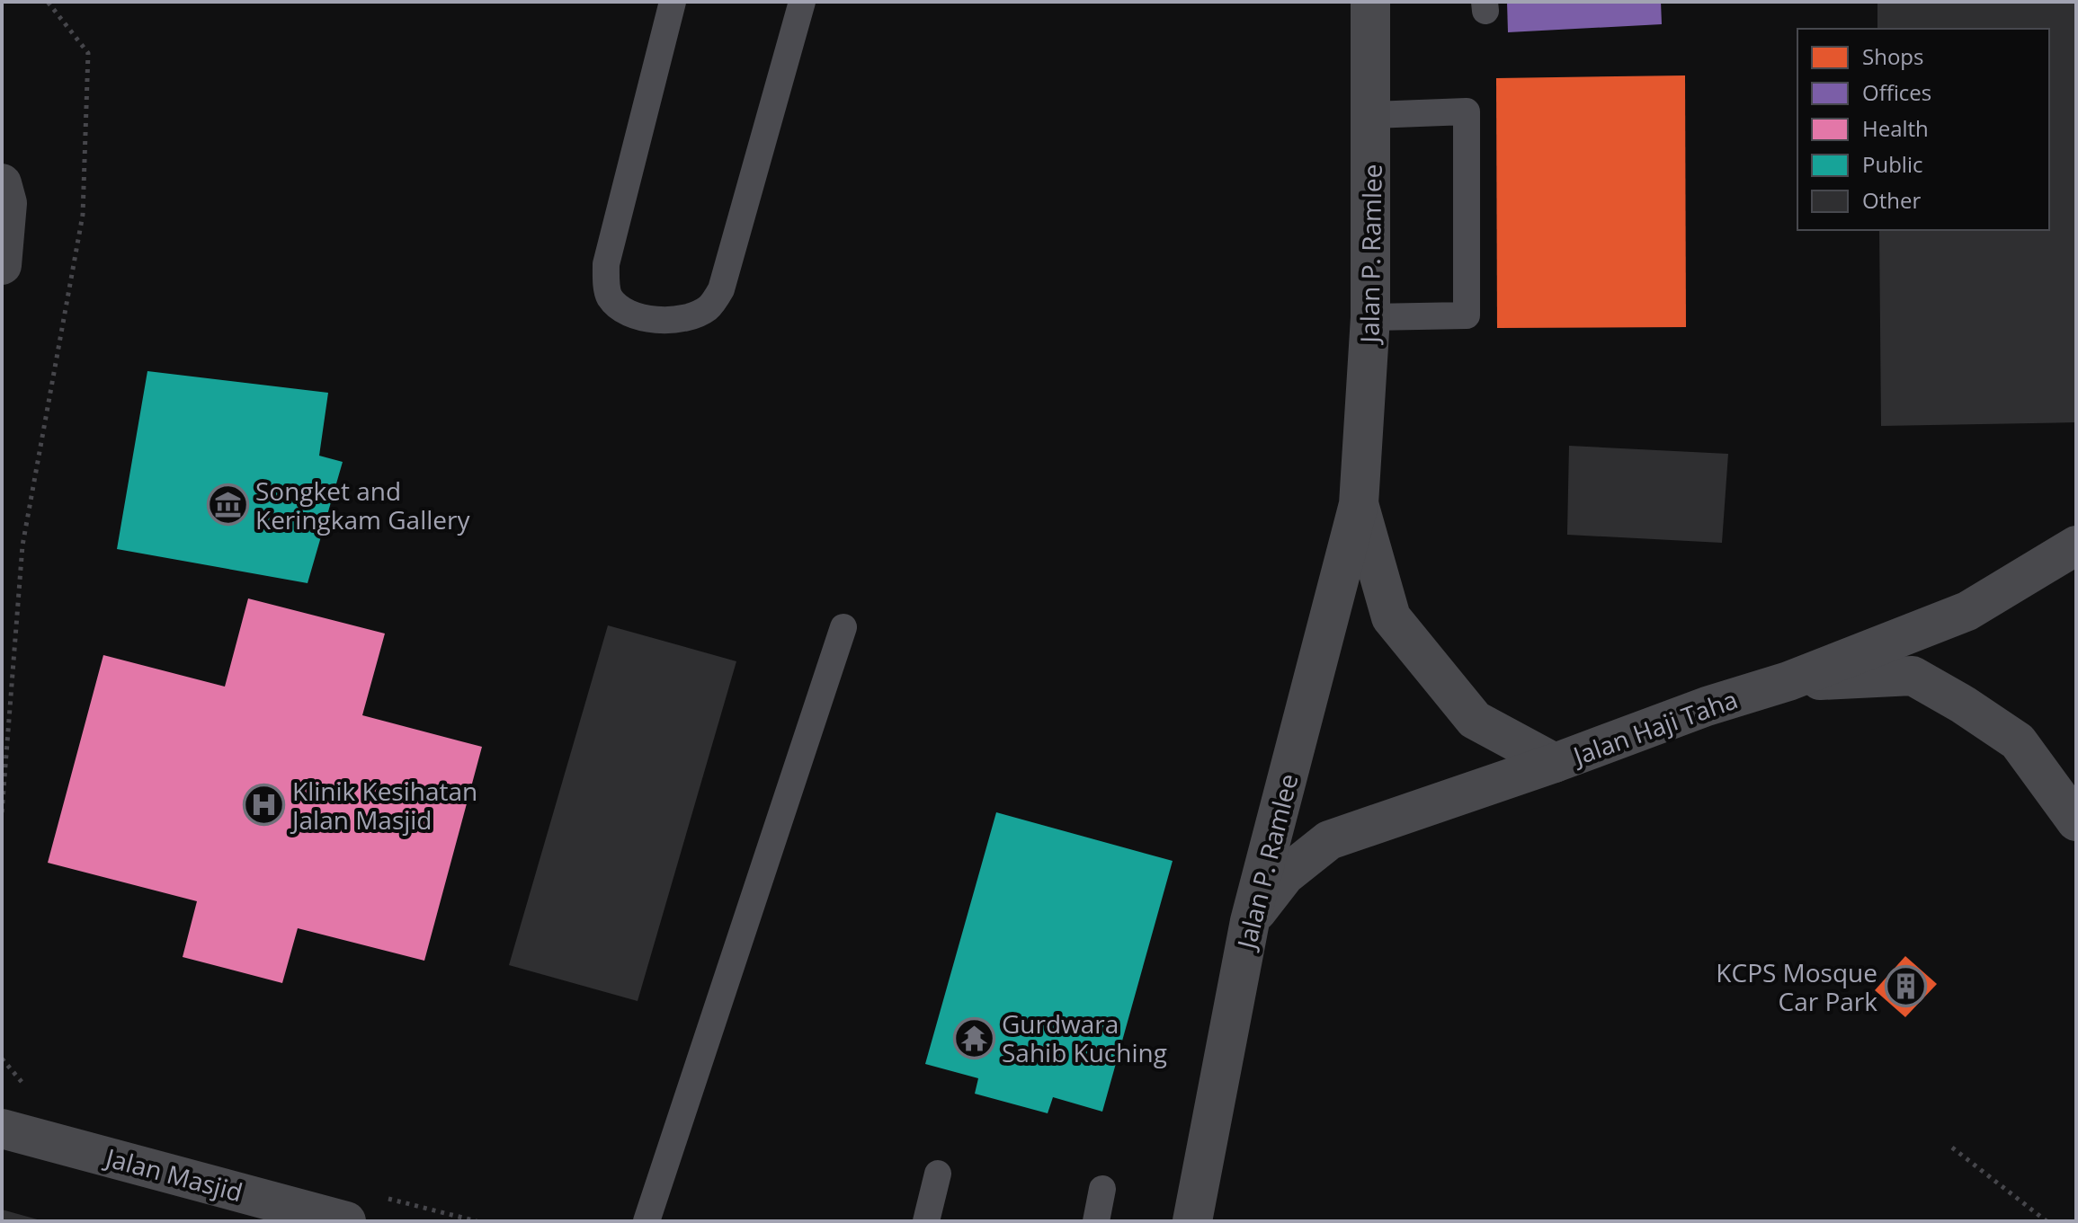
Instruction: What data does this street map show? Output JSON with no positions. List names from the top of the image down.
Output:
{
  "streets": {
    "main road": ["Jalan P. Ramlee", "Jalan Haji Taha", "Jalan Masjid"]
  },
  "crossings": [
    ["Jalan P. Ramlee", "Jalan Haji Taha"]
  ],
  "places": {
    "museum": ["Songket and Keringkam Gallery"],
    "hospital": ["Klinik Kesihatan Jalan Masjid"],
    "building": ["KCPS Mosque Car Park"],
    "temple": ["Gurdwara Sahib Kuching"]
  },
  "legend": [
    "Shops",
    "Offices",
    "Health",
    "Public",
    "Other"
  ]
}
